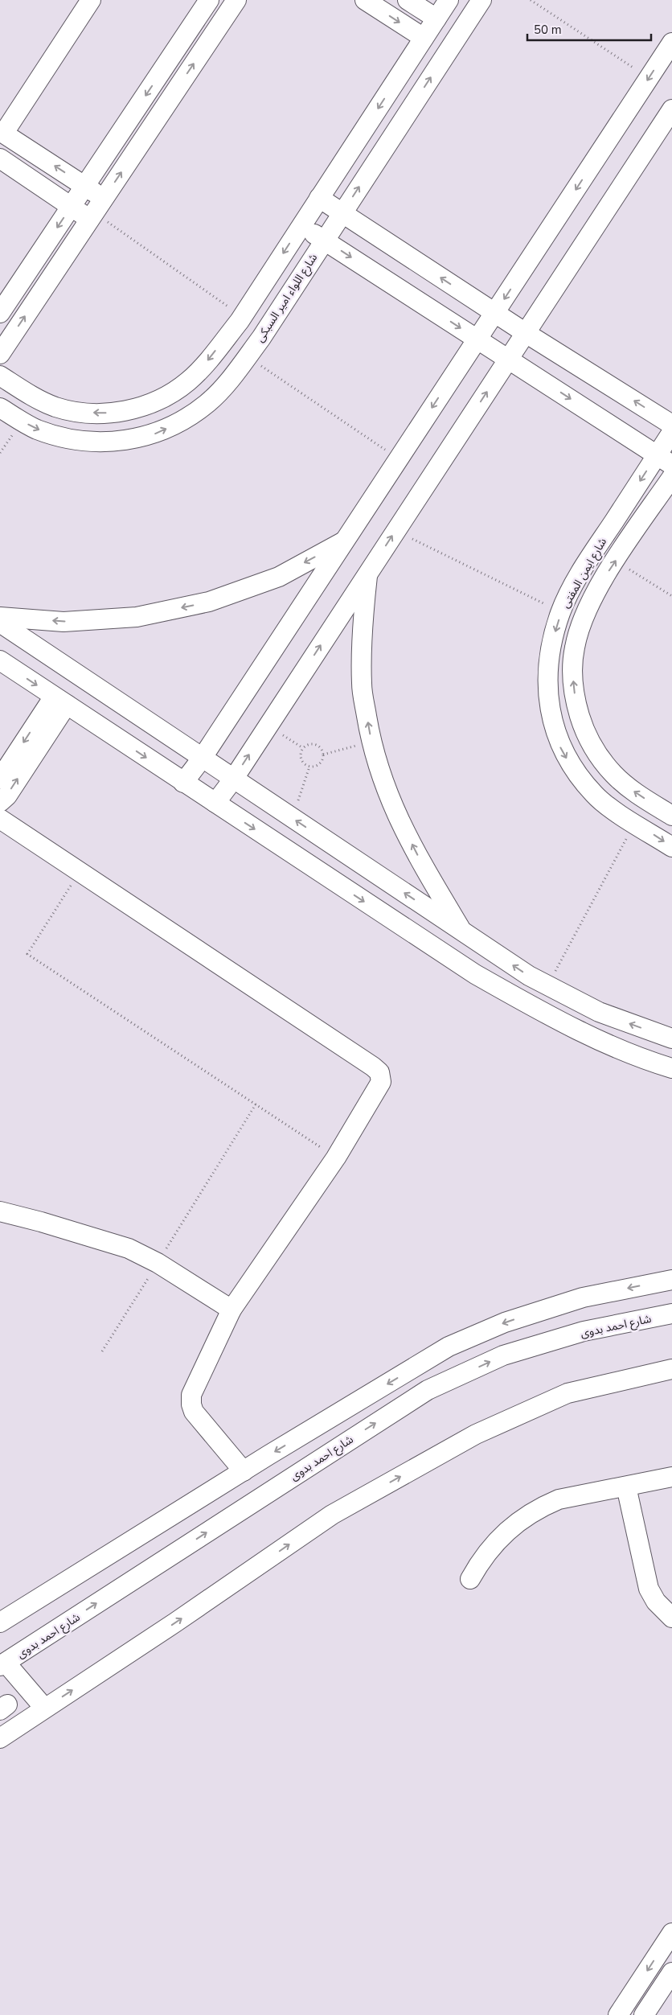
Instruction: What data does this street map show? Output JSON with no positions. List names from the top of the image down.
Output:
{
  "streets": {
    "street": ["شارع اللواء امير السبكى", "شارع ايمن المفتى", "شارع احمد بدوى"]
  },
  "scale_bar": "50 m"
}
